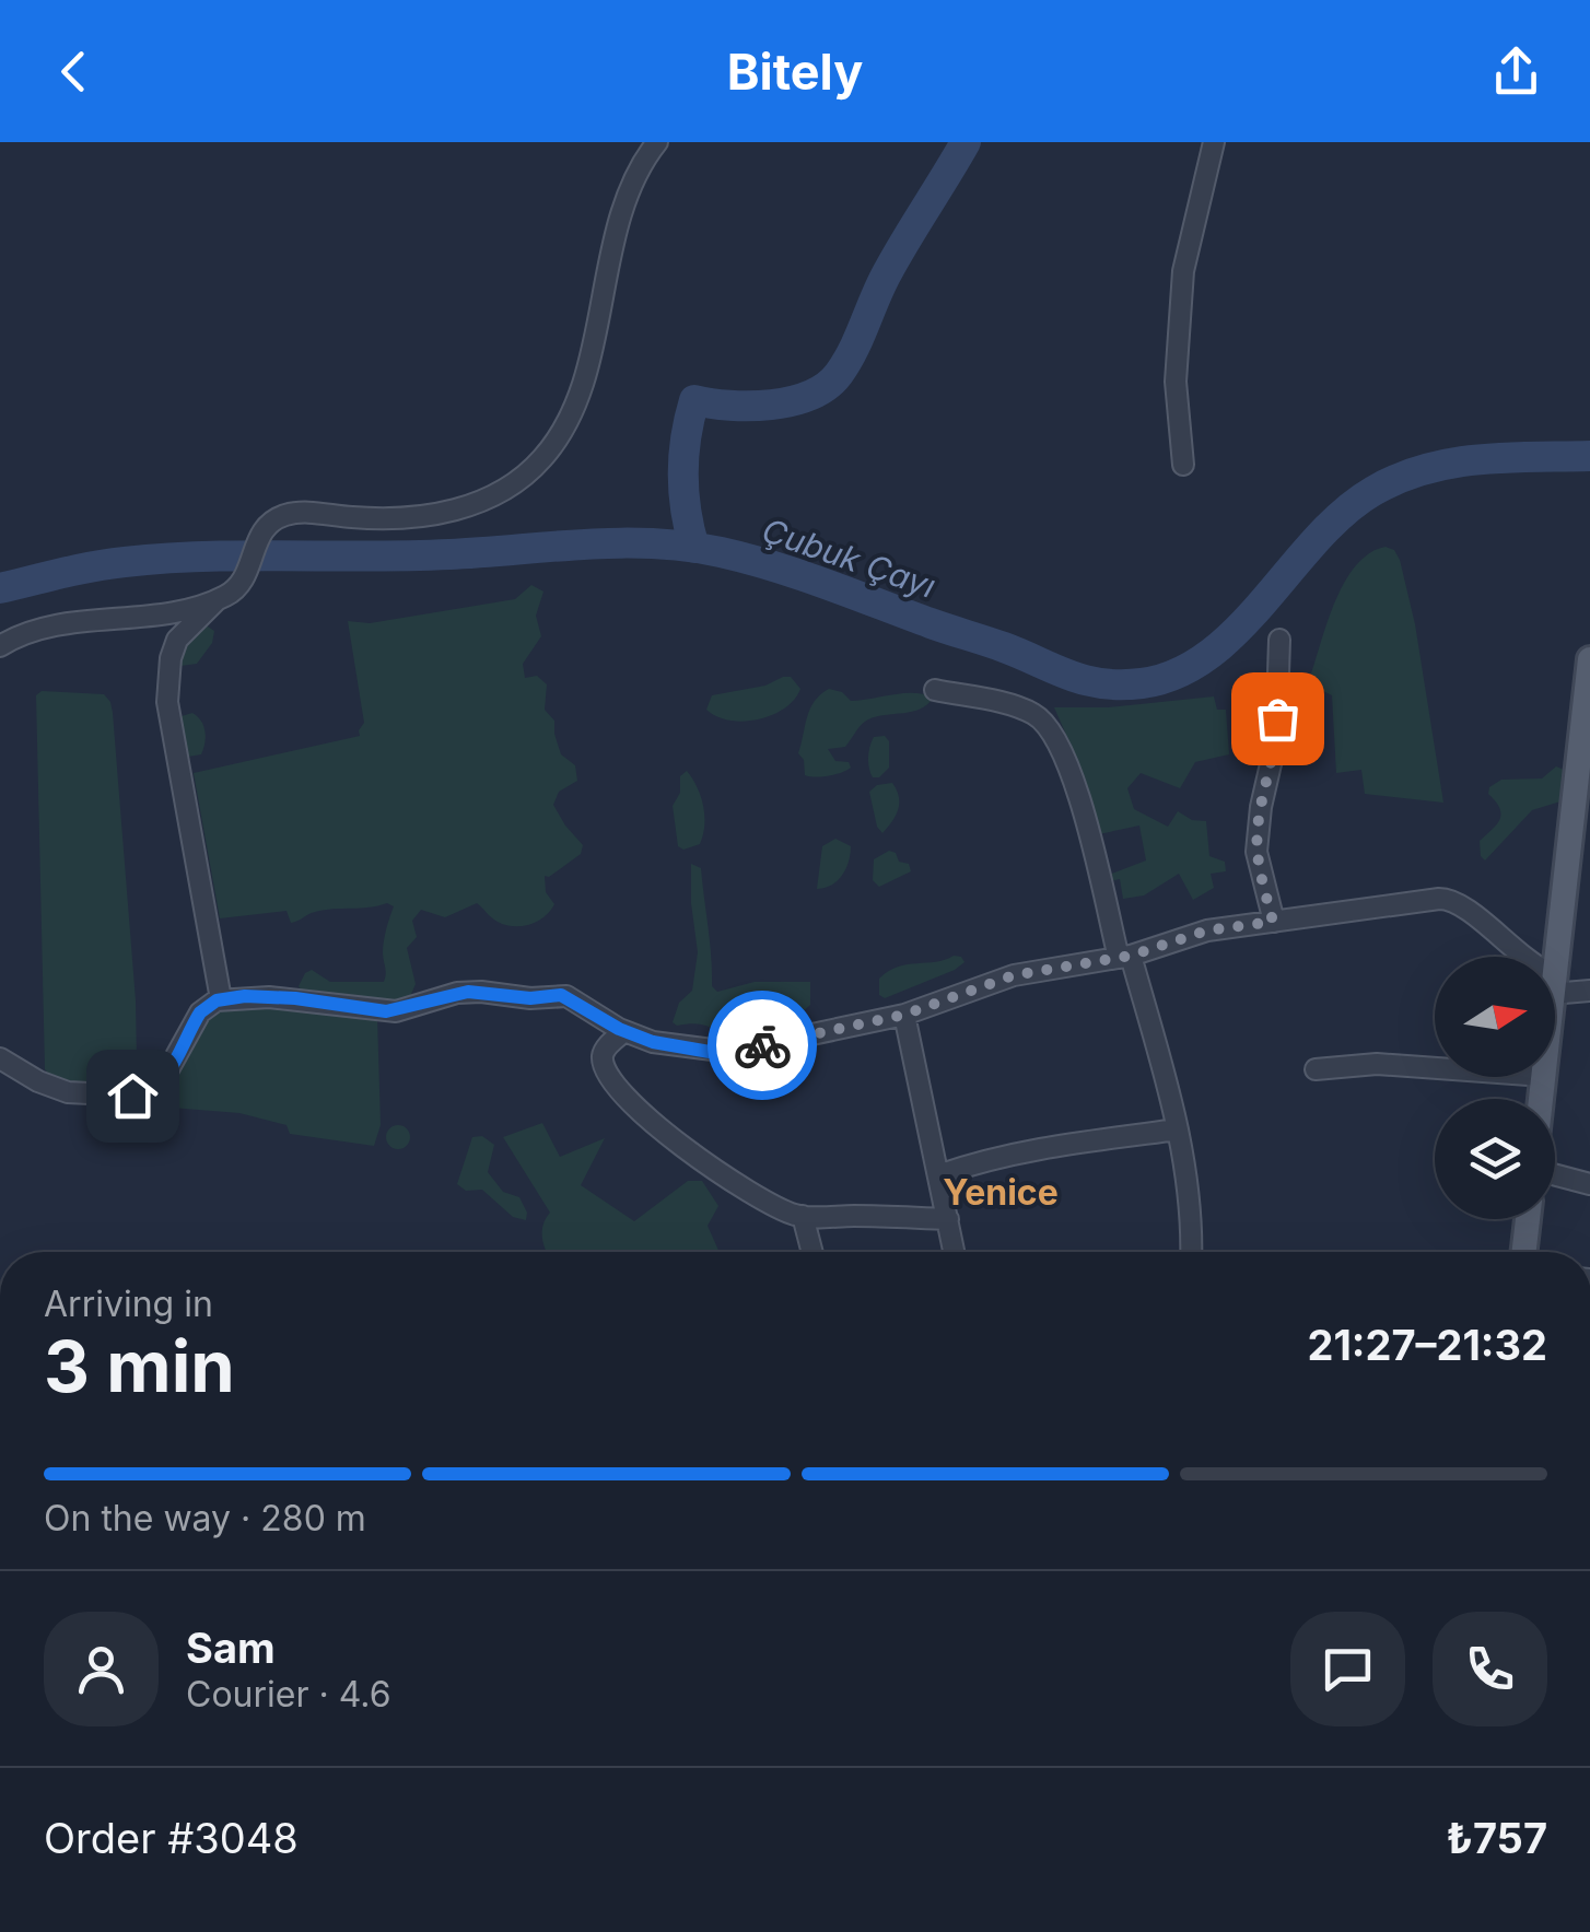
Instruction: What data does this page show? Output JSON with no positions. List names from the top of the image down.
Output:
{
  "districts": ["Yenice"],
  "water": ["Çubuk Çayı"],
  "north": "right",
  "page": {
    "header": "Bitely",
    "heading": ["3 min", "Arriving in", "21:27–21:32"],
    "panel": [
      "Sam",
      "Courier · 4.6",
      "Order #3048",
      "₺757"
    ],
    "bar": "On the way · 280 m"
  }
}
